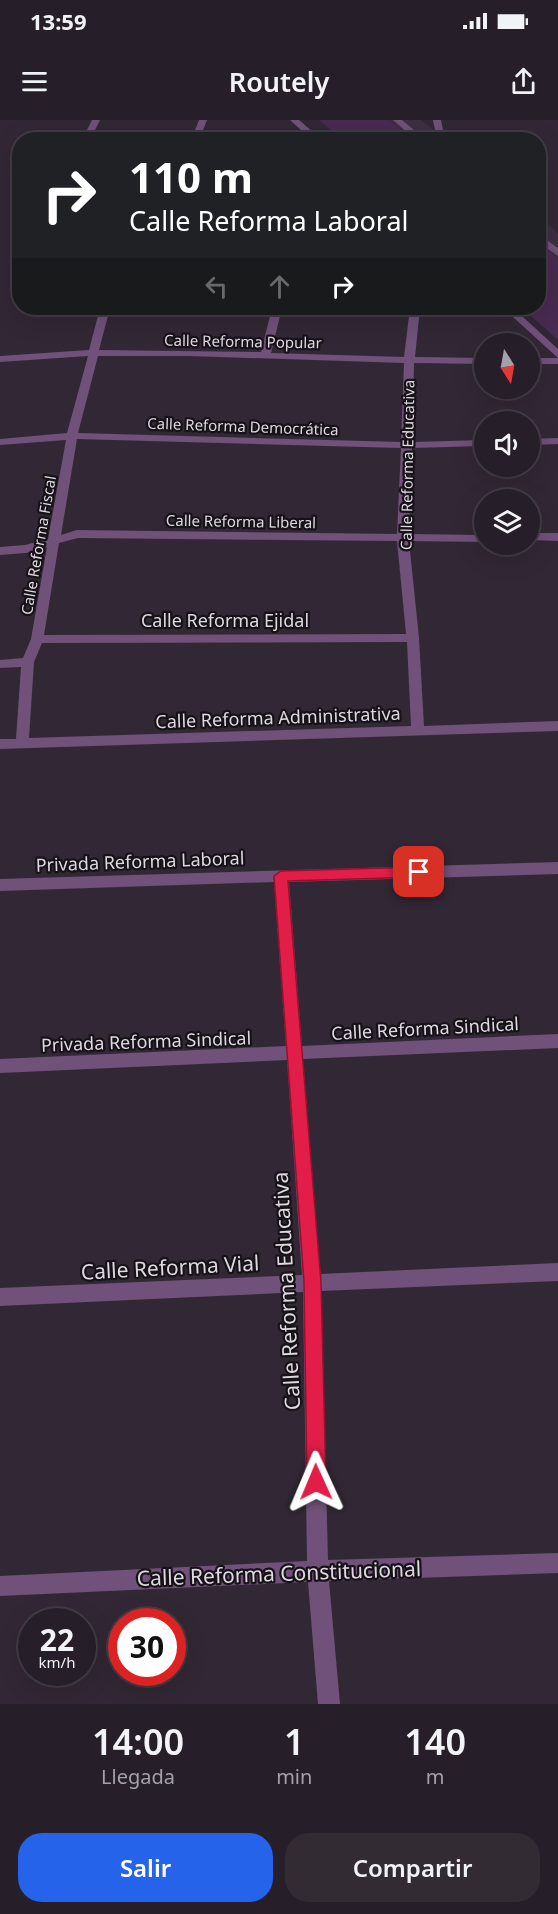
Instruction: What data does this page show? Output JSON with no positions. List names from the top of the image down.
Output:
{
  "streets": {
    "street": [
      "Calle Reforma Popular",
      "Calle Reforma Democrática",
      "Calle Reforma Educativa",
      "Calle Reforma Liberal",
      "Calle Reforma Fiscal",
      "Calle Reforma Ejidal",
      "Calle Reforma Administrativa",
      "Privada Reforma Laboral",
      "Calle Reforma Sindical",
      "Privada Reforma Sindical",
      "Calle Reforma Vial",
      "Calle Reforma Constitucional"
    ]
  },
  "crossings": [
    ["Calle Reforma Popular", "Calle Reforma Educativa"],
    ["Calle Reforma Popular", "Calle Reforma Fiscal"],
    ["Calle Reforma Democrática", "Calle Reforma Educativa"],
    ["Calle Reforma Democrática", "Calle Reforma Fiscal"],
    ["Calle Reforma Educativa", "Calle Reforma Liberal"],
    ["Calle Reforma Educativa", "Calle Reforma Ejidal"],
    ["Calle Reforma Educativa", "Calle Reforma Administrativa"],
    ["Calle Reforma Educativa", "Privada Reforma Laboral"],
    ["Calle Reforma Educativa", "Calle Reforma Sindical"],
    ["Calle Reforma Educativa", "Privada Reforma Sindical"],
    ["Calle Reforma Educativa", "Calle Reforma Vial"],
    ["Calle Reforma Educativa", "Calle Reforma Constitucional"],
    ["Calle Reforma Liberal", "Calle Reforma Fiscal"],
    ["Calle Reforma Fiscal", "Calle Reforma Ejidal"],
    ["Calle Reforma Fiscal", "Calle Reforma Administrativa"],
    ["Calle Reforma Sindical", "Privada Reforma Sindical"]
  ],
  "north": "bottom",
  "page": {
    "status": "13:59",
    "header": "Routely",
    "turn": ["110 m", "Calle Reforma Laboral"],
    "speed": "22 km/h",
    "limit": "30",
    "eta": [
      "14:00",
      "Llegada",
      "1",
      "min",
      "140",
      "m"
    ],
    "buttons": ["Salir", "Compartir"]
  }
}
